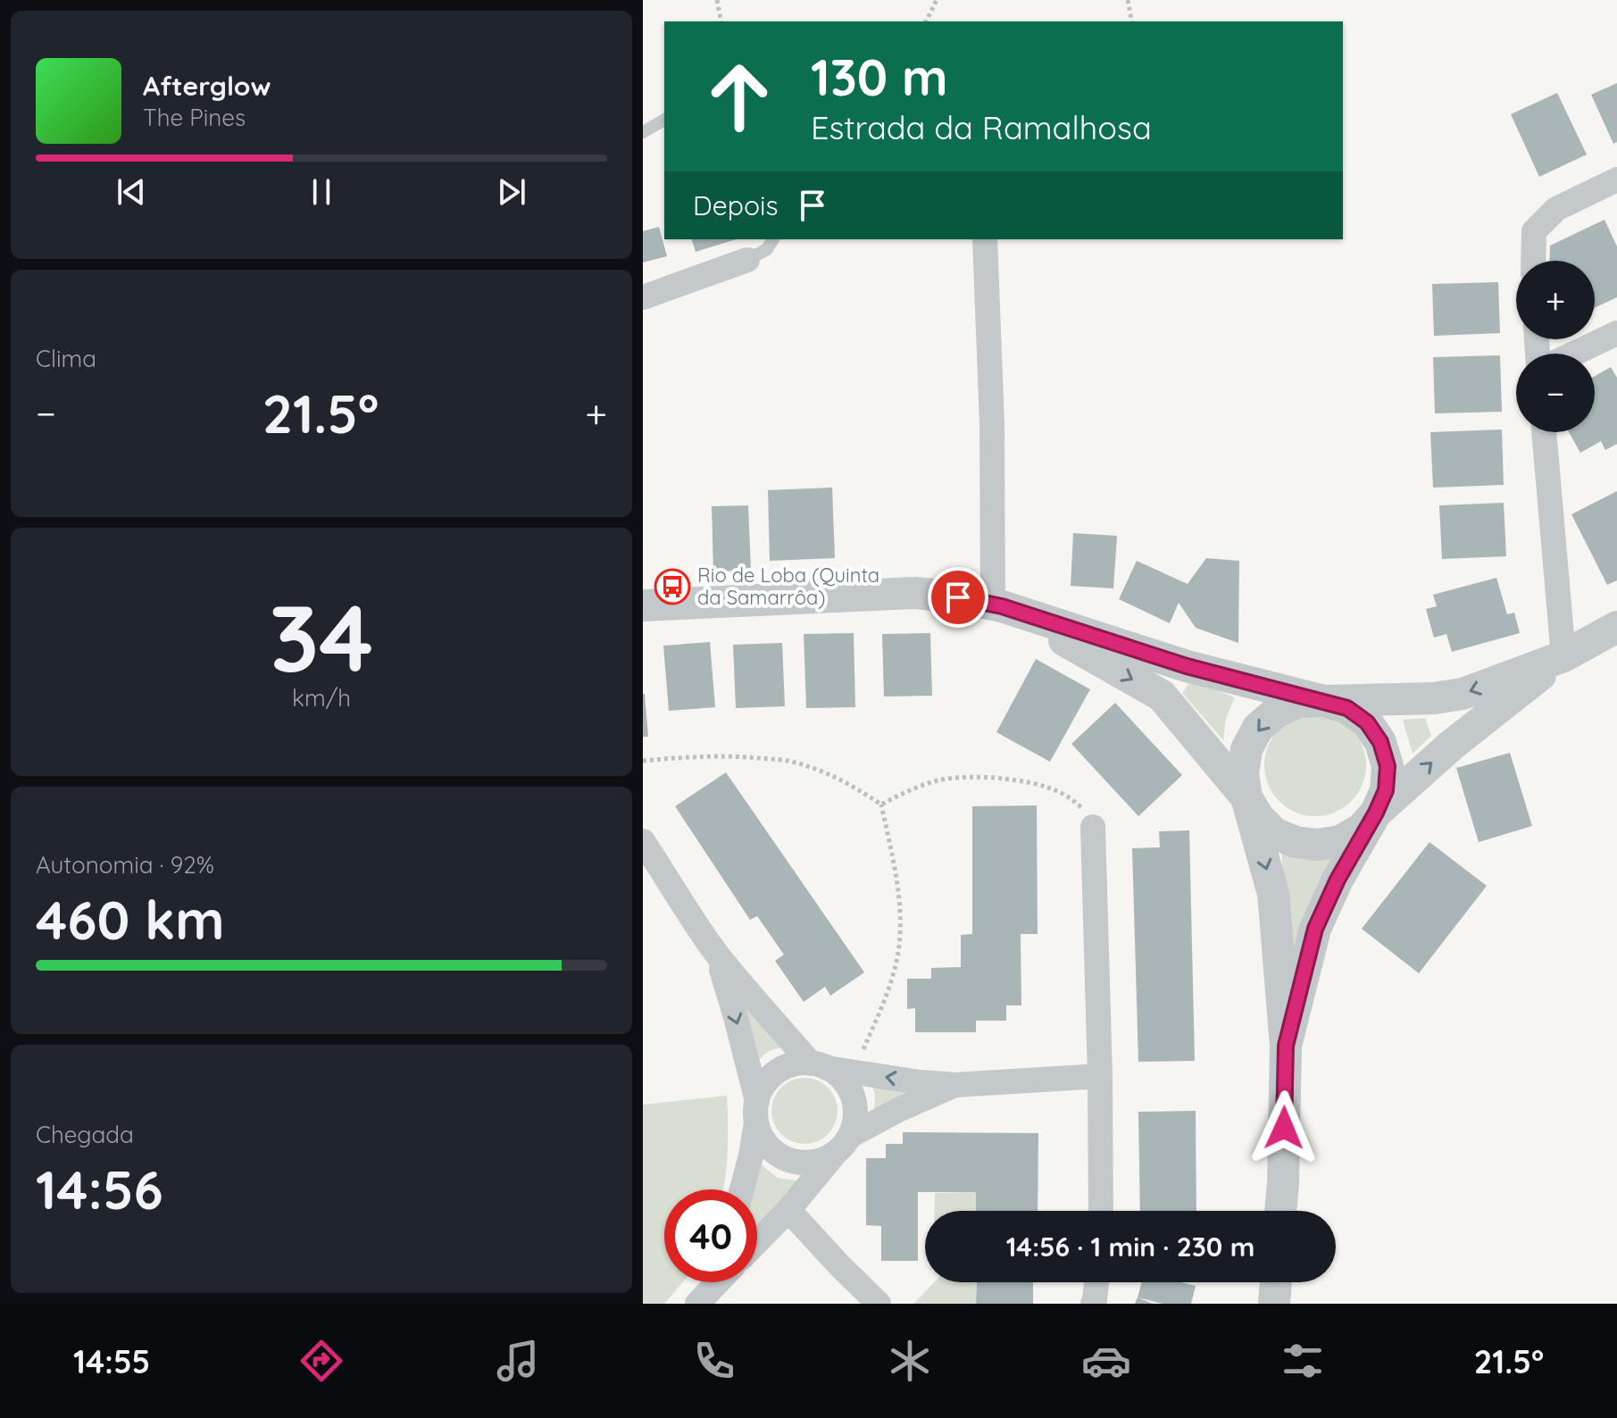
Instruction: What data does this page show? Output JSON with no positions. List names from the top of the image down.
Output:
{
  "places": {
    "bus stop": ["Rio de Loba (Quinta da Samarrôa)"]
  },
  "page": {
    "turn": ["130 m", "Estrada da Ramalhosa"],
    "song": ["Afterglow", "The Pines"],
    "then": "Depois",
    "map_buttons": ["+", "−"],
    "tile": [
      "Clima",
      ["34", "km/h"],
      ["Autonomia · 92%", "460 km"],
      ["Chegada", "14:56"]
    ],
    "heat": ["−", "21.5°", "+"],
    "limit": "40",
    "trip": "14:56 · 1 min · 230 m",
    "tabs": ["14:55", "21.5°"]
  }
}
